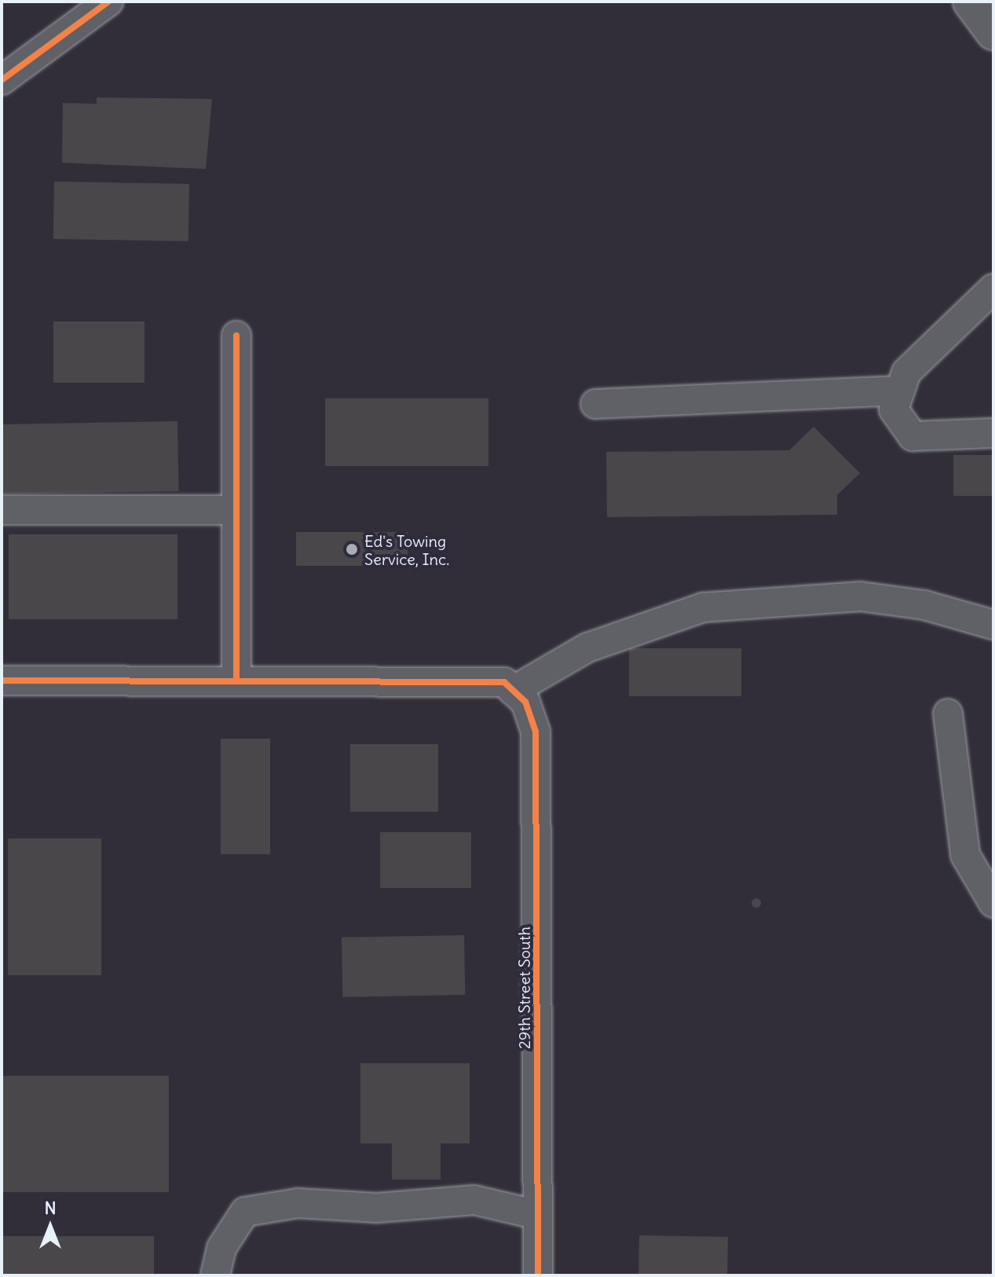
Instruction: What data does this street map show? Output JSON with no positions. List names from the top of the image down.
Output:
{
  "streets": {
    "street": ["29th Street South"]
  },
  "places": ["Ed's Towing Service, Inc."],
  "north": "top"
}
